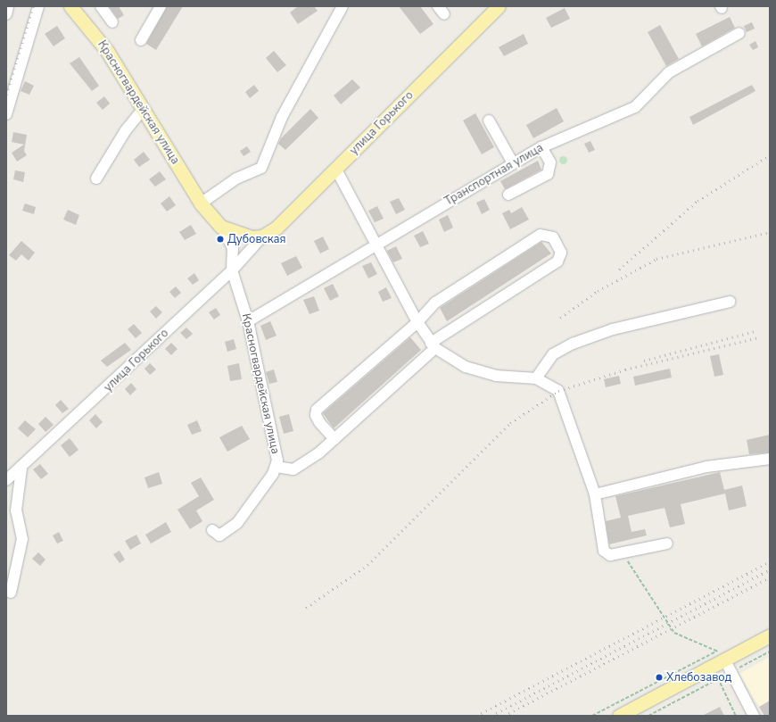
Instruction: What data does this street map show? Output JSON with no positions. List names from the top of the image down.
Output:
{
  "streets": {
    "main road": ["Красногвардейская улица", "улица Горького"],
    "street": ["Транспортная улица"]
  },
  "crossings": [
    ["Красногвардейская улица", "улица Горького"],
    ["Красногвардейская улица", "Транспортная улица"]
  ],
  "places": ["Дубовская", "Хлебозавод"]
}
